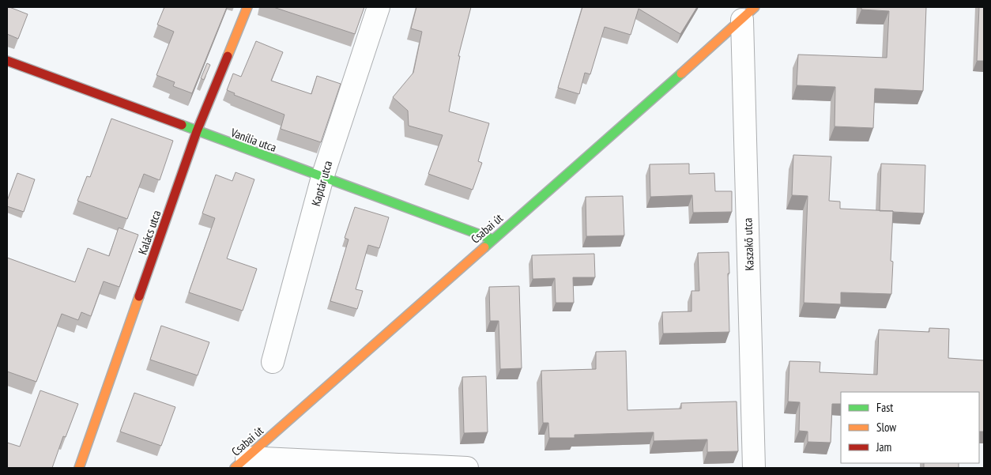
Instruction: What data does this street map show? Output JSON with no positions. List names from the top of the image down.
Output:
{
  "streets": {
    "street": [
      "Vanília utca",
      "Kaptár utca",
      "Csabai út",
      "Kalács utca",
      "Kaszakő utca"
    ]
  },
  "crossings": [
    ["Vanília utca", "Kaptár utca"],
    ["Vanília utca", "Csabai út"],
    ["Vanília utca", "Kalács utca"],
    ["Csabai út", "Kaszakő utca"]
  ],
  "legend": ["Fast", "Slow", "Jam"]
}
